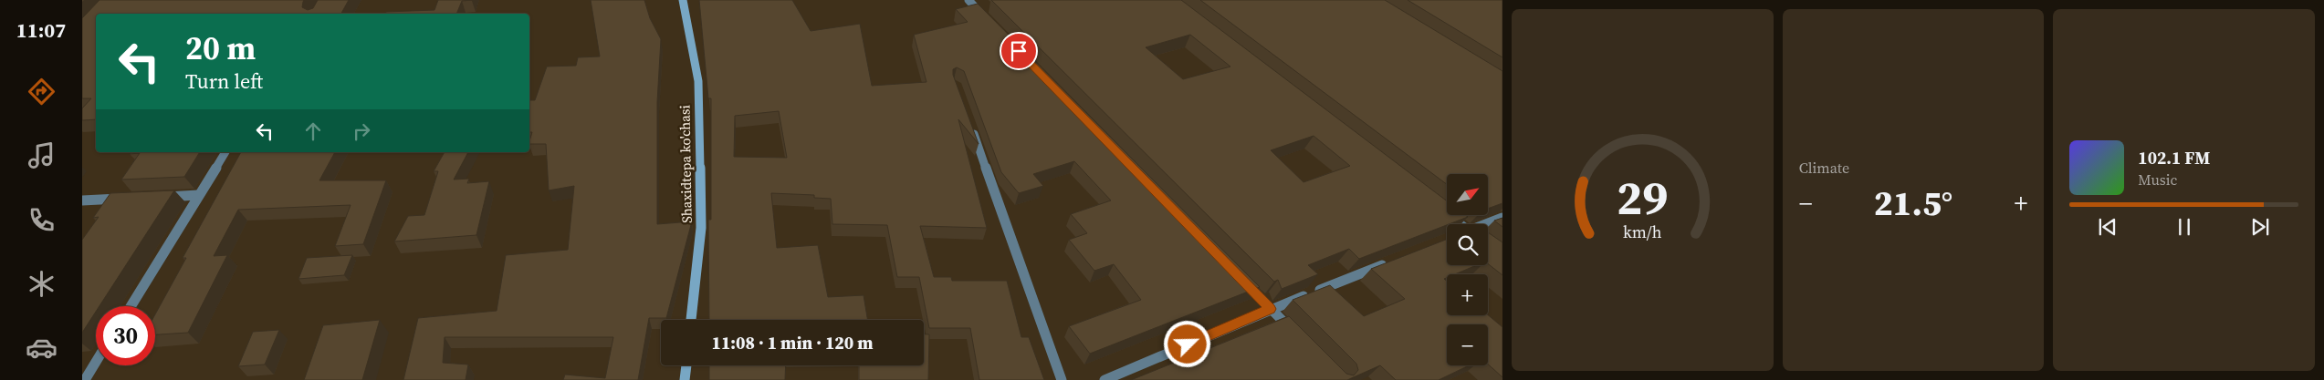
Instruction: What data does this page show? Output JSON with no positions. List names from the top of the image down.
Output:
{
  "streets": {
    "street": ["Shaxidtepa ko'chasi"]
  },
  "north": "top right",
  "page": {
    "tabs": "11:07",
    "tile": "Climate",
    "turn": ["20 m", "Turn left"],
    "song": ["102.1 FM", "Music"],
    "map_buttons": ["+", "−"],
    "heat": ["−", "21.5°", "+"],
    "limit": "30",
    "trip": "11:08 · 1 min · 120 m",
    "gauge": ["29", "km/h"]
  }
}
